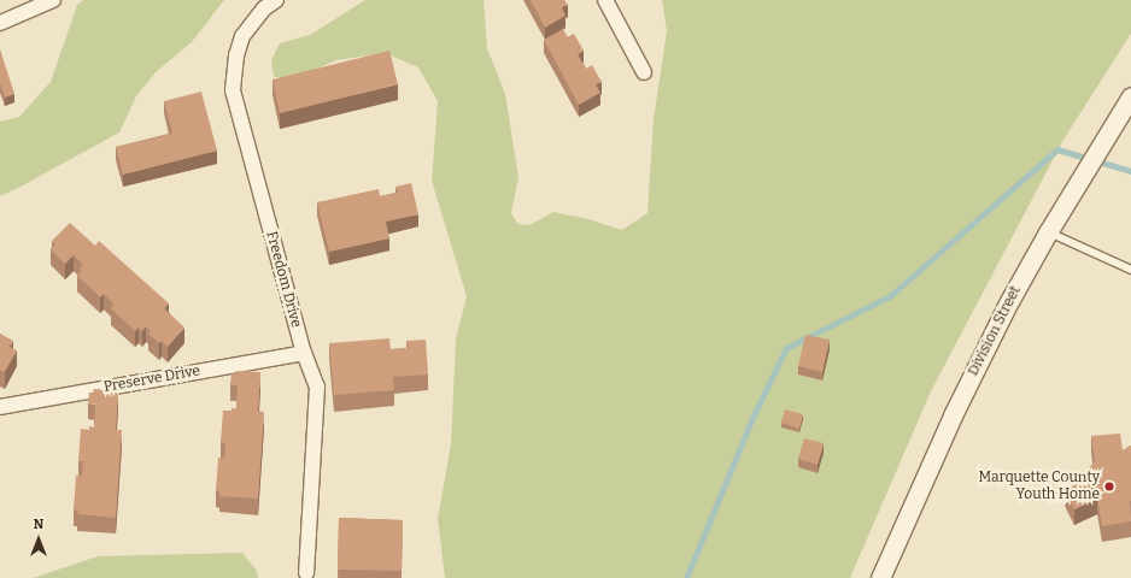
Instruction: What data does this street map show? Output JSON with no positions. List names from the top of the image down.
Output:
{
  "streets": {
    "street": ["Freedom Drive", "Division Street", "Preserve Drive"]
  },
  "crossings": [
    ["Freedom Drive", "Preserve Drive"]
  ],
  "places": ["Marquette County Youth Home"],
  "north": "top"
}
